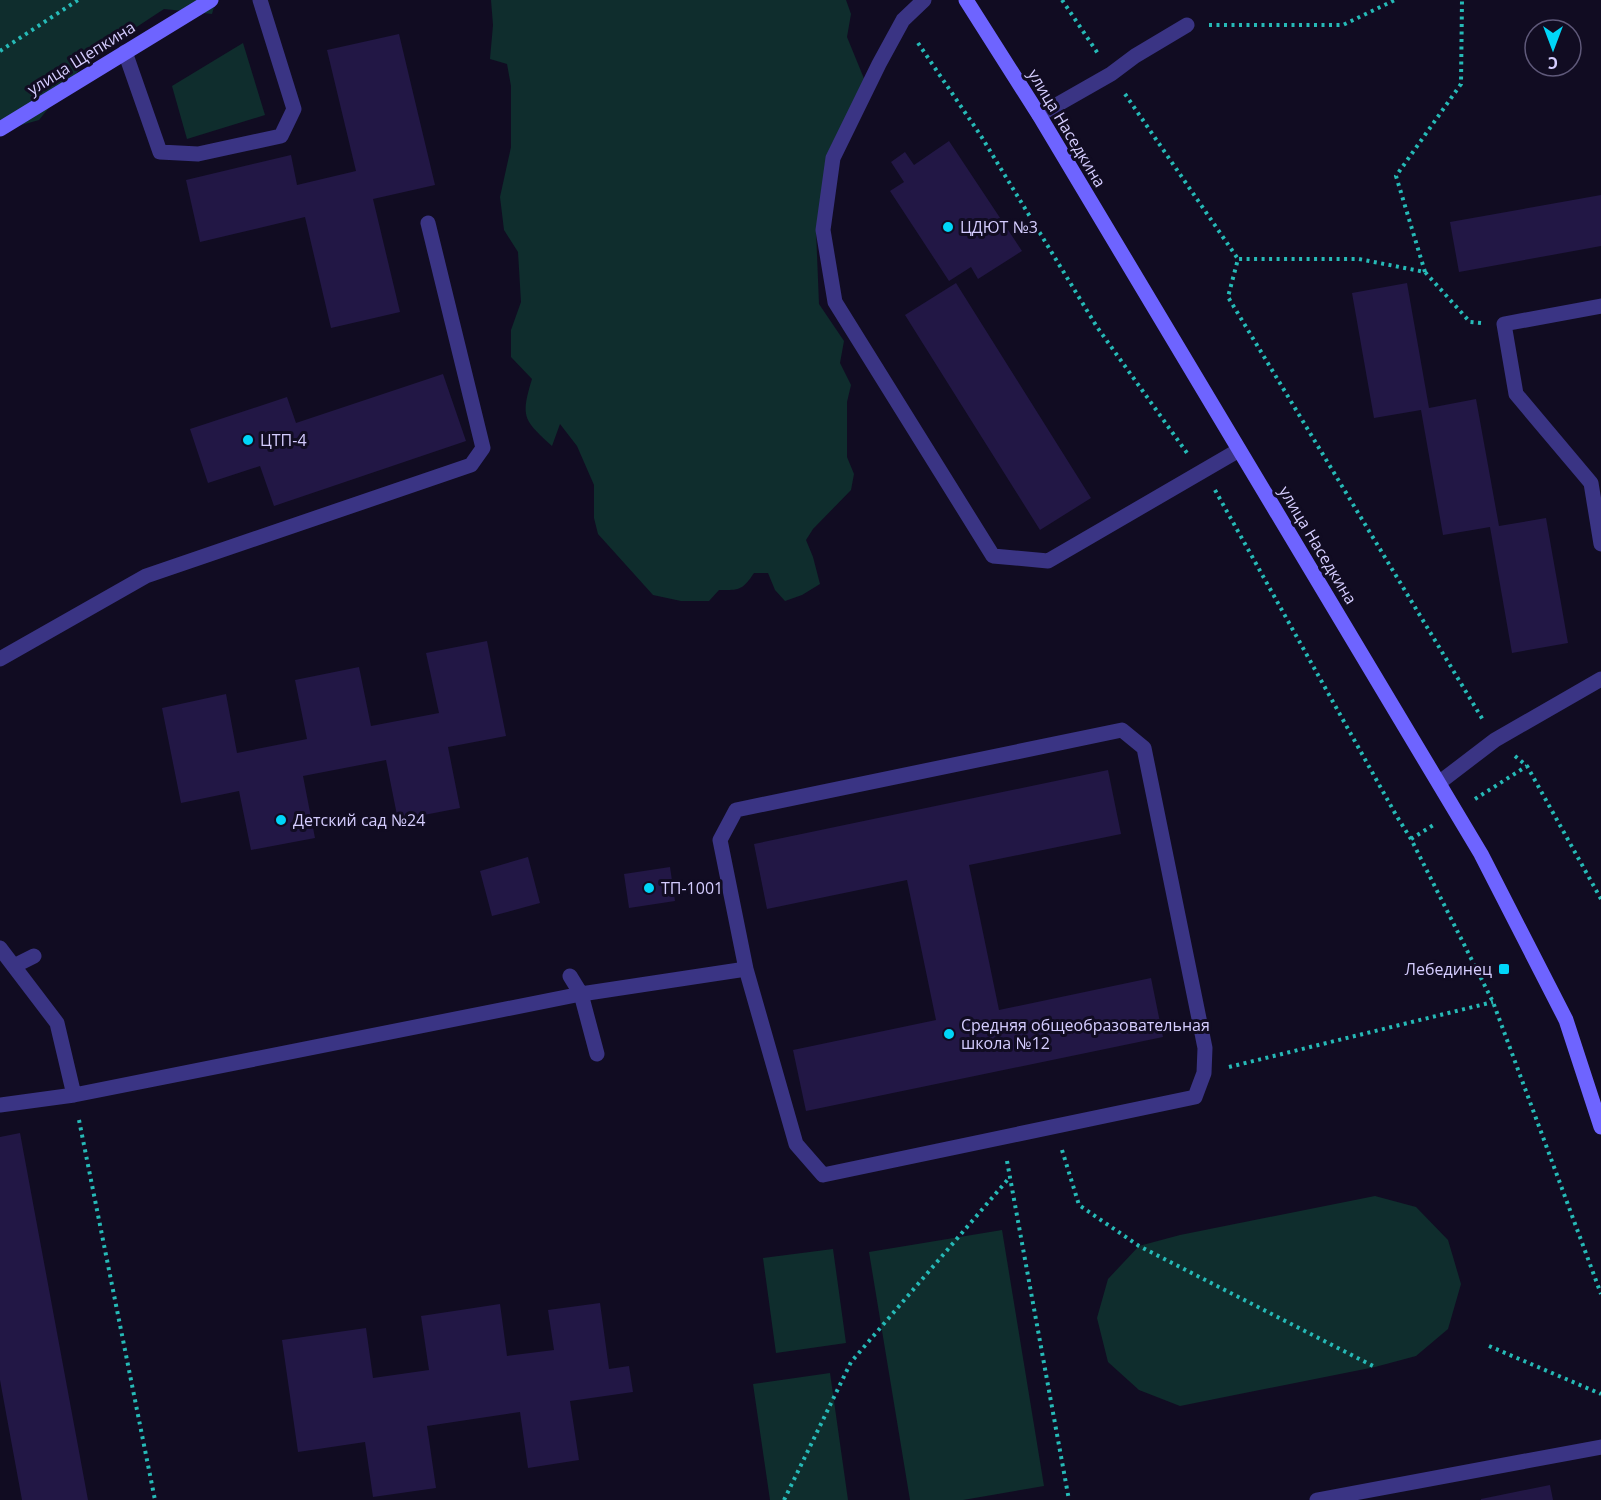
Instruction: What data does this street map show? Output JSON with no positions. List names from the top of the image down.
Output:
{
  "streets": {
    "main road": ["улица Щепкина", "улица Наседкина"]
  },
  "places": {
    "other": [
      "ЦДЮТ №3",
      "ЦТП-4",
      "Детский сад №24",
      "ТП-1001",
      "Средняя общеобразовательная школа №12"
    ],
    "transit": ["Лебединец"]
  },
  "north": "bottom"
}
